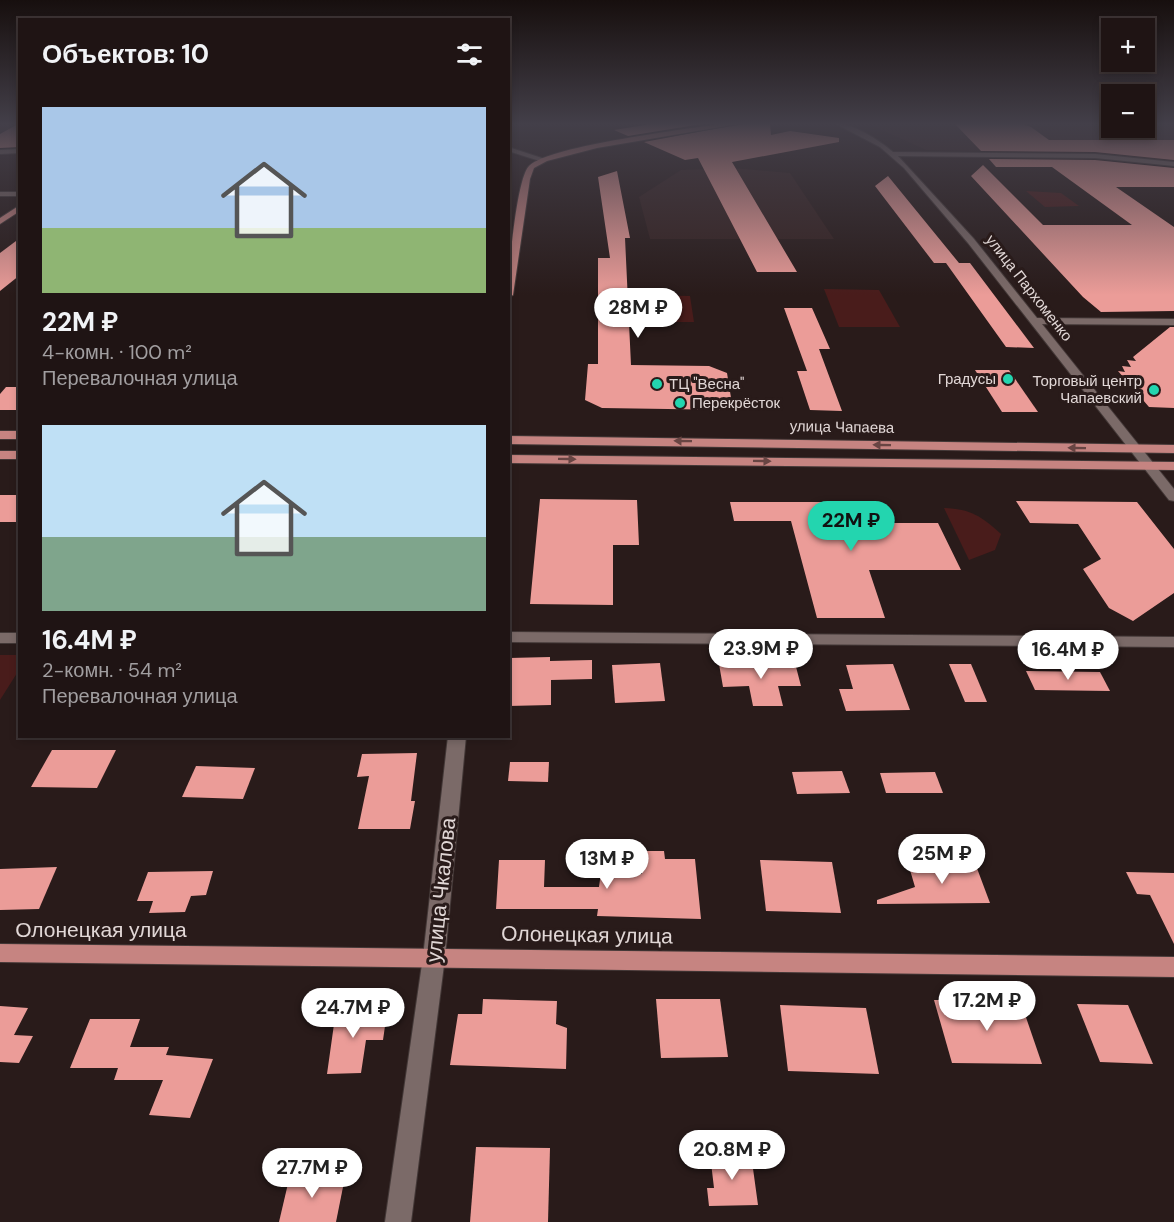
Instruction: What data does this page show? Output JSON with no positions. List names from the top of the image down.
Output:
{
  "streets": {
    "main road": ["улица Чапаева", "Олонецкая улица"],
    "street": ["улица Пархоменко", "улица Чкалова"]
  },
  "crossings": [
    ["улица Пархоменко", "улица Чапаева"],
    ["улица Чкалова", "Олонецкая улица"]
  ],
  "places": [
    "Градусы",
    "ТЦ \"Весна\"",
    "Торговый центр Чапаевский",
    "Перекрёсток"
  ],
  "page": {
    "map_buttons": ["+", "−"],
    "heading": "Объектов: 10",
    "list": [
      {
        "name": "22M ₽",
        "note": "4-комн. · 100 m² · Перевалочная улица"
      },
      {
        "name": "16.4M ₽",
        "note": "2-комн. · 54 m² · Перевалочная улица"
      }
    ],
    "price": [
      "28M ₽",
      "22M ₽",
      "23.9M ₽",
      "16.4M ₽",
      "25M ₽",
      "13M ₽",
      "17.2M ₽",
      "24.7M ₽",
      "20.8M ₽",
      "27.7M ₽"
    ]
  }
}
